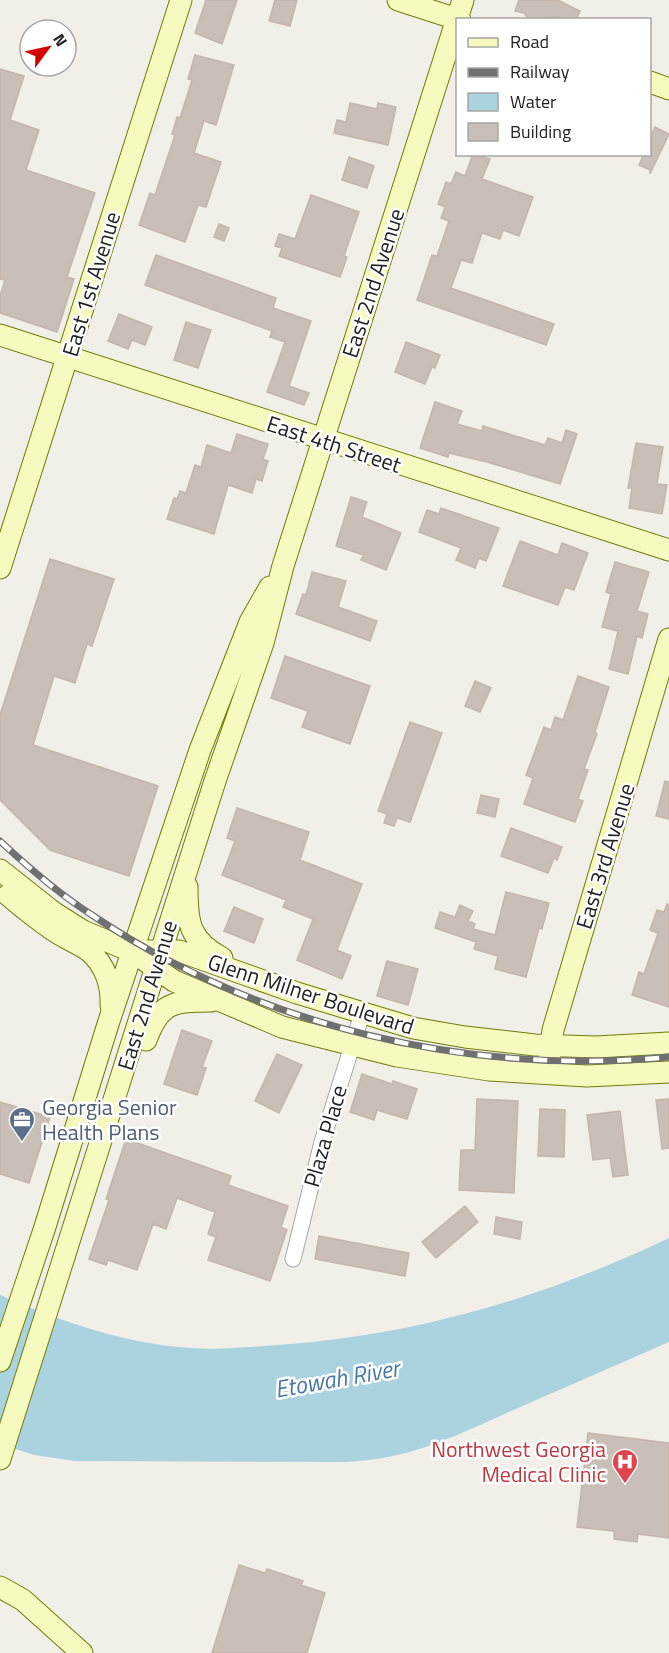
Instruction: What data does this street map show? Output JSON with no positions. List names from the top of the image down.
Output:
{
  "streets": {
    "street": [
      "East 2nd Avenue",
      "East 1st Avenue",
      "East 4th Street",
      "East 3rd Avenue",
      "Glenn Milner Boulevard",
      "Plaza Place"
    ]
  },
  "crossings": [
    ["East 2nd Avenue", "East 4th Street"],
    ["East 2nd Avenue", "Glenn Milner Boulevard"],
    ["East 1st Avenue", "East 4th Street"],
    ["East 3rd Avenue", "Glenn Milner Boulevard"],
    ["Glenn Milner Boulevard", "Plaza Place"]
  ],
  "water": ["Etowah River"],
  "places": {
    "office": ["Georgia Senior Health Plans"],
    "hospital": ["Northwest Georgia Medical Clinic"]
  },
  "legend": [
    "Road",
    "Railway",
    "Water",
    "Building"
  ],
  "north": "top right"
}
